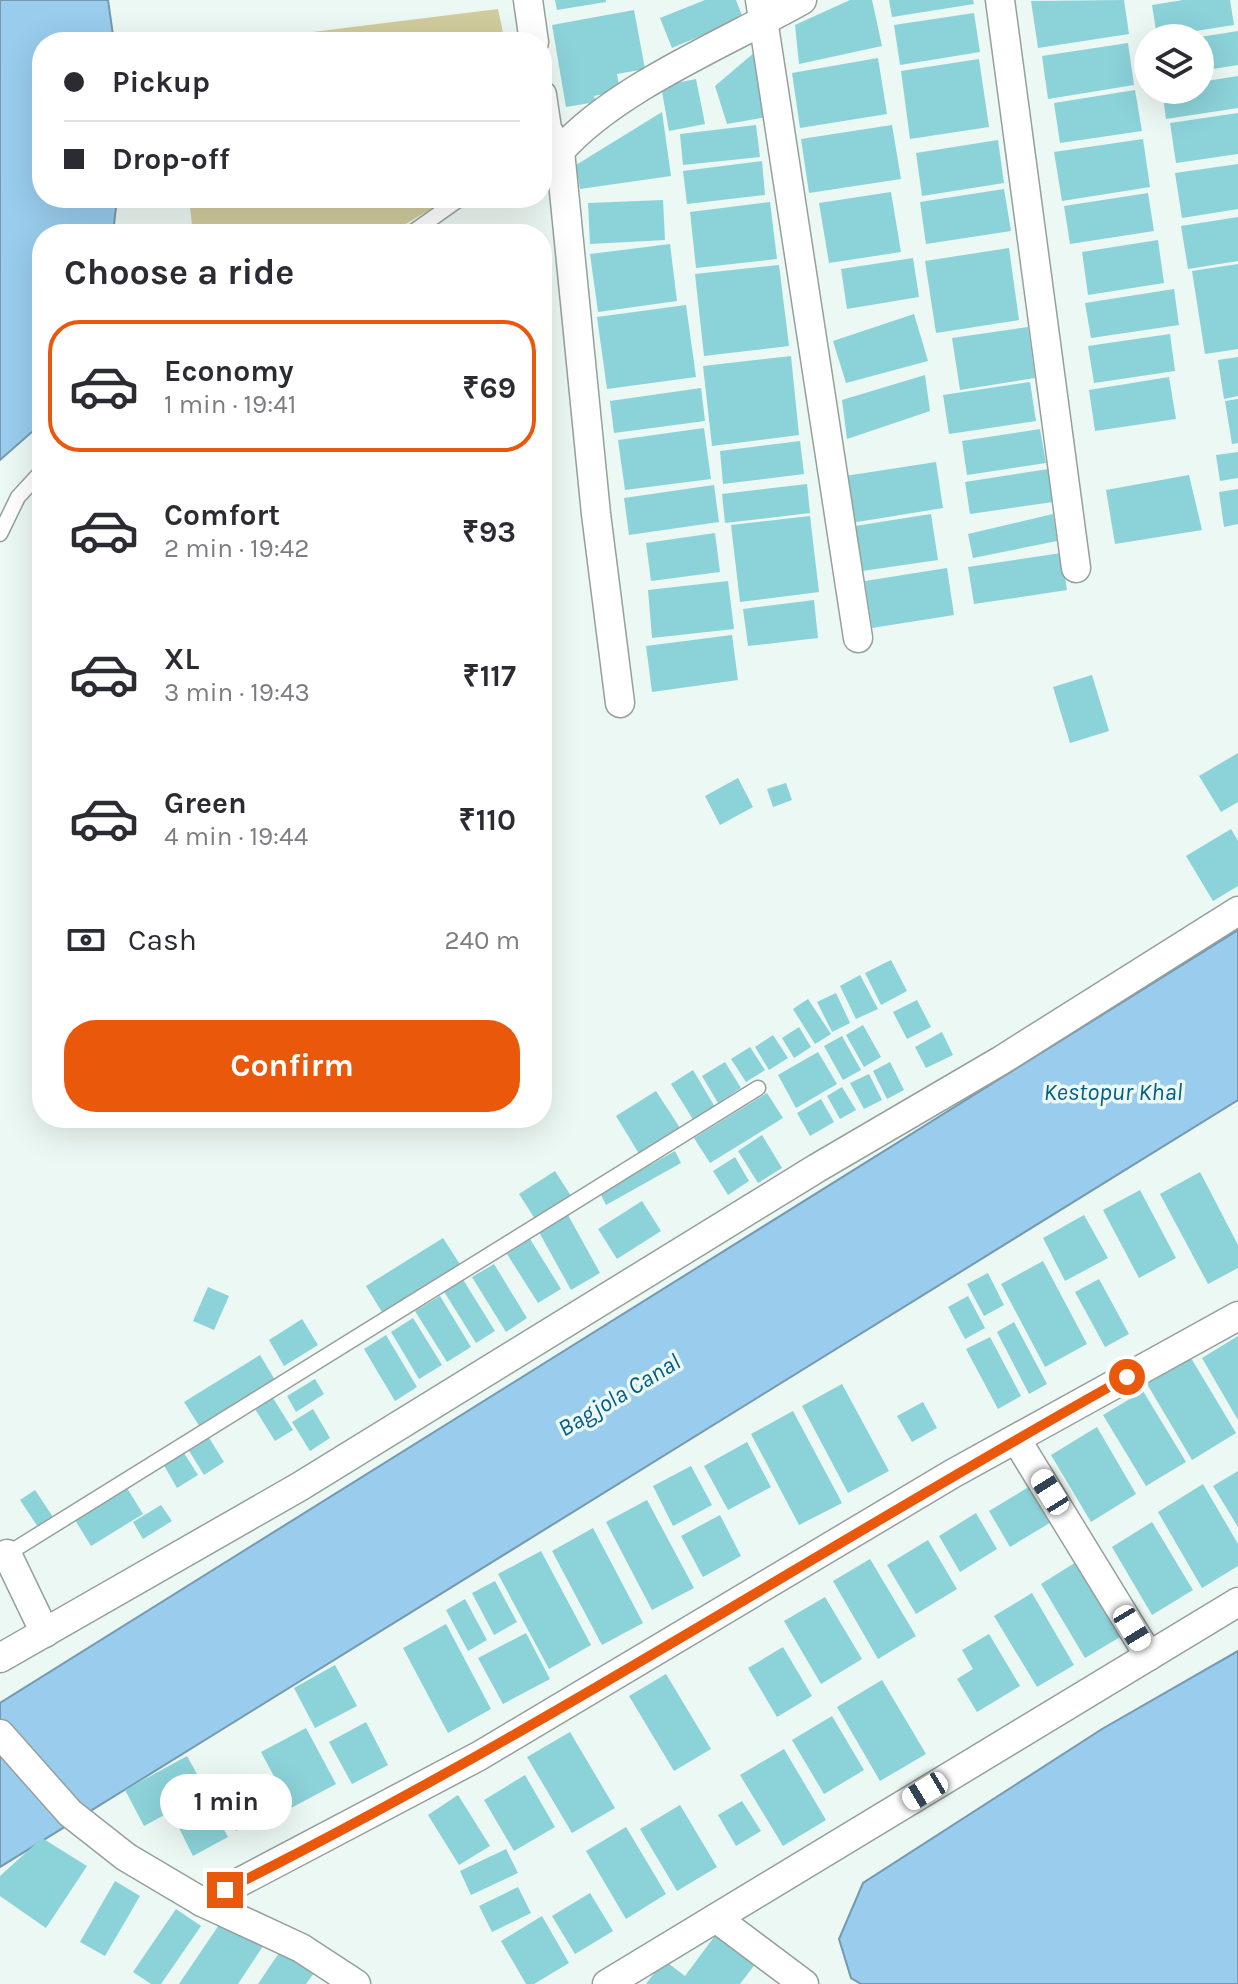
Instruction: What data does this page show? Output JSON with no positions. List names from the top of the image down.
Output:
{
  "water": ["Kestopur Khal", "Bagjola Canal"],
  "page": {
    "banner": ["Pickup", "Drop-off"],
    "heading": "Choose a ride",
    "list": [
      {
        "name": "Economy",
        "note": "1 min · 19:41",
        "value": "₹69"
      },
      {
        "name": "Comfort",
        "note": "2 min · 19:42",
        "value": "₹93"
      },
      {
        "name": "XL",
        "note": "3 min · 19:43",
        "value": "₹117"
      },
      {
        "name": "Green",
        "note": "4 min · 19:44",
        "value": "₹110"
      }
    ],
    "pay": ["Cash", "240 m"],
    "buttons": "Confirm",
    "bubble": "1 min"
  }
}
